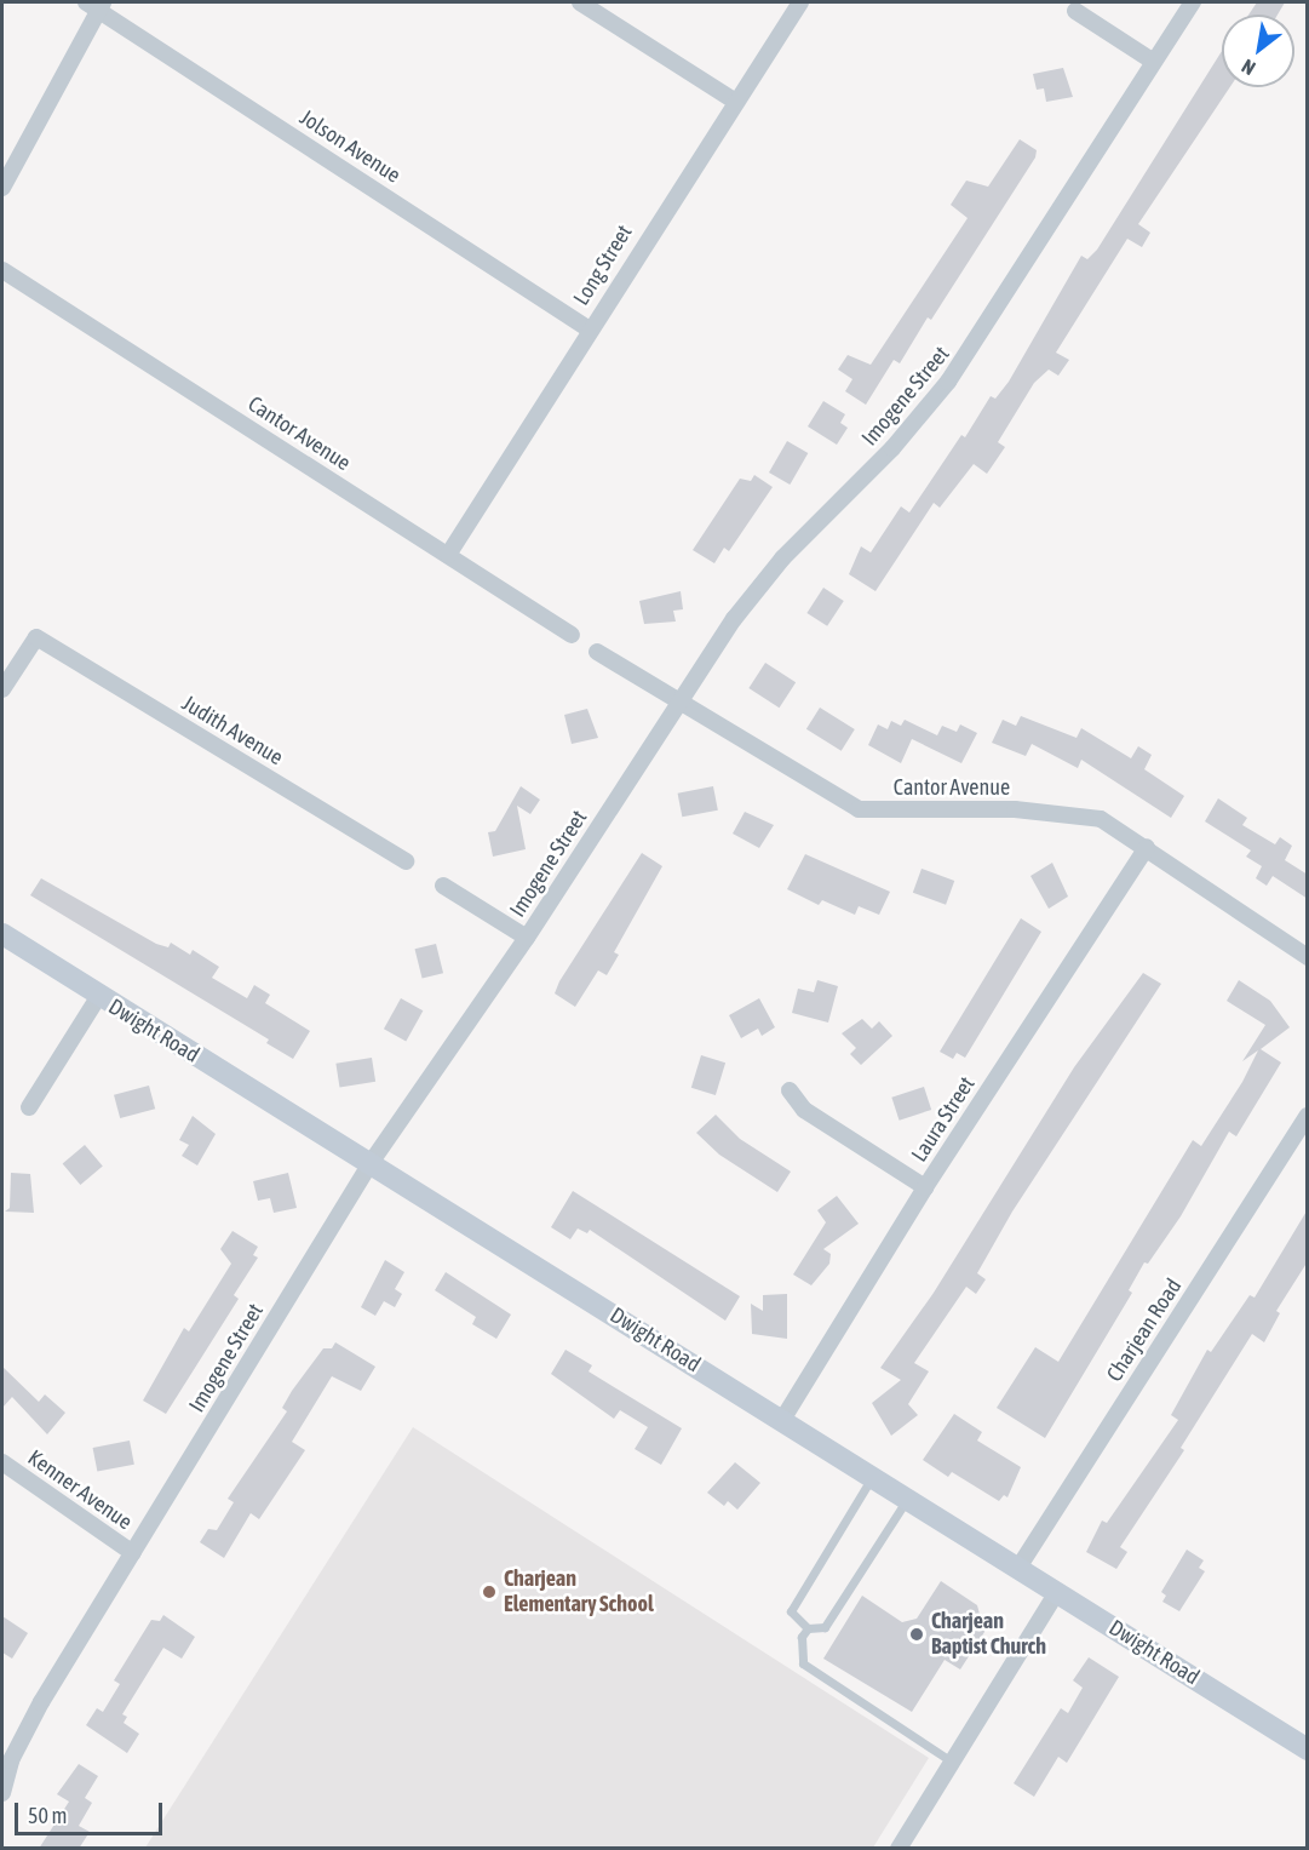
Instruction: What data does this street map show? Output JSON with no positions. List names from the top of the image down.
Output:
{
  "streets": {
    "street": [
      "Jolson Avenue",
      "Long Street",
      "Imogene Street",
      "Cantor Avenue",
      "Judith Avenue",
      "Dwight Road",
      "Laura Street",
      "Charjean Road",
      "Kenner Avenue"
    ]
  },
  "crossings": [
    ["Jolson Avenue", "Long Street"],
    ["Long Street", "Cantor Avenue"],
    ["Imogene Street", "Cantor Avenue"],
    ["Imogene Street", "Dwight Road"],
    ["Imogene Street", "Kenner Avenue"],
    ["Cantor Avenue", "Laura Street"],
    ["Dwight Road", "Laura Street"],
    ["Dwight Road", "Charjean Road"]
  ],
  "places": ["Charjean Elementary School", "Charjean Baptist Church"],
  "scale_bar": "50 m",
  "north": "bottom left"
}
